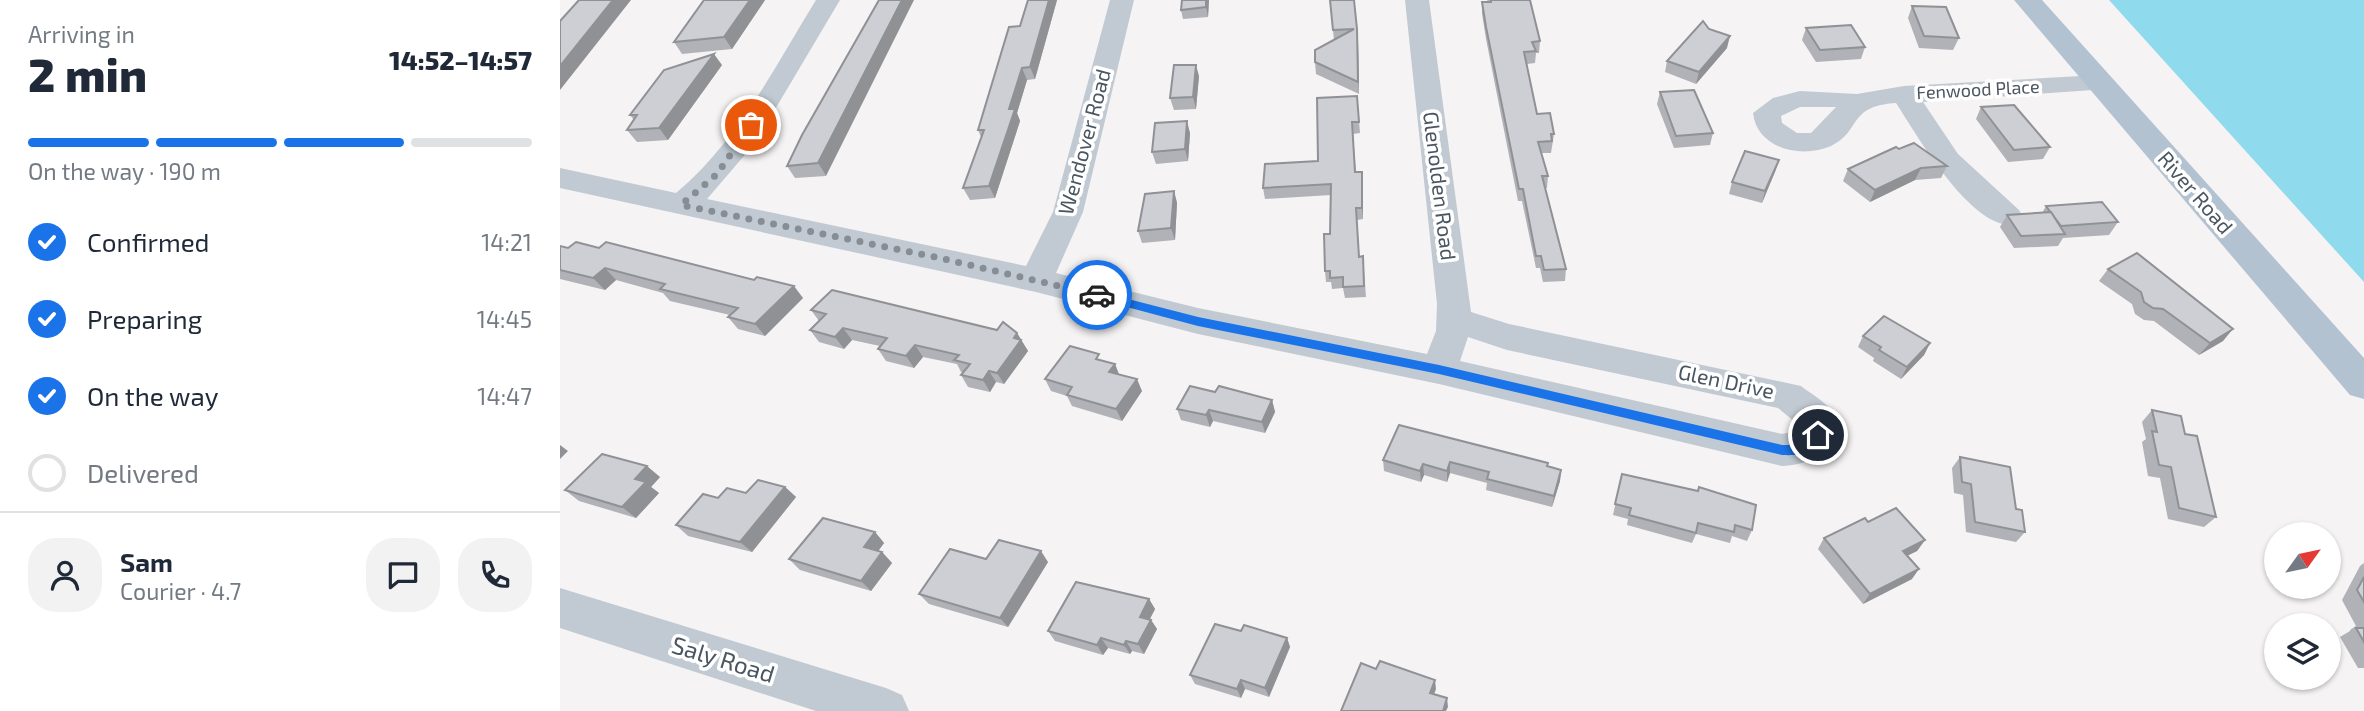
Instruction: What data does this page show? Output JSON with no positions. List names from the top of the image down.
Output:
{
  "streets": {
    "main road": ["River Road"],
    "street": [
      "Fenwood Place",
      "Wendover Road",
      "Glenolden Road",
      "Glen Drive",
      "Saly Road"
    ]
  },
  "crossings": [
    ["Fenwood Place", "River Road"],
    ["Wendover Road", "Glen Drive"],
    ["Glenolden Road", "Glen Drive"]
  ],
  "north": "top right",
  "page": {
    "heading": ["2 min", "Arriving in", "14:52–14:57"],
    "panel": ["Sam", "Courier · 4.7"],
    "bar": "On the way · 190 m",
    "list": [
      ["Confirmed", "14:21"],
      ["Preparing", "14:45"],
      ["On the way", "14:47"],
      "Delivered"
    ]
  }
}
